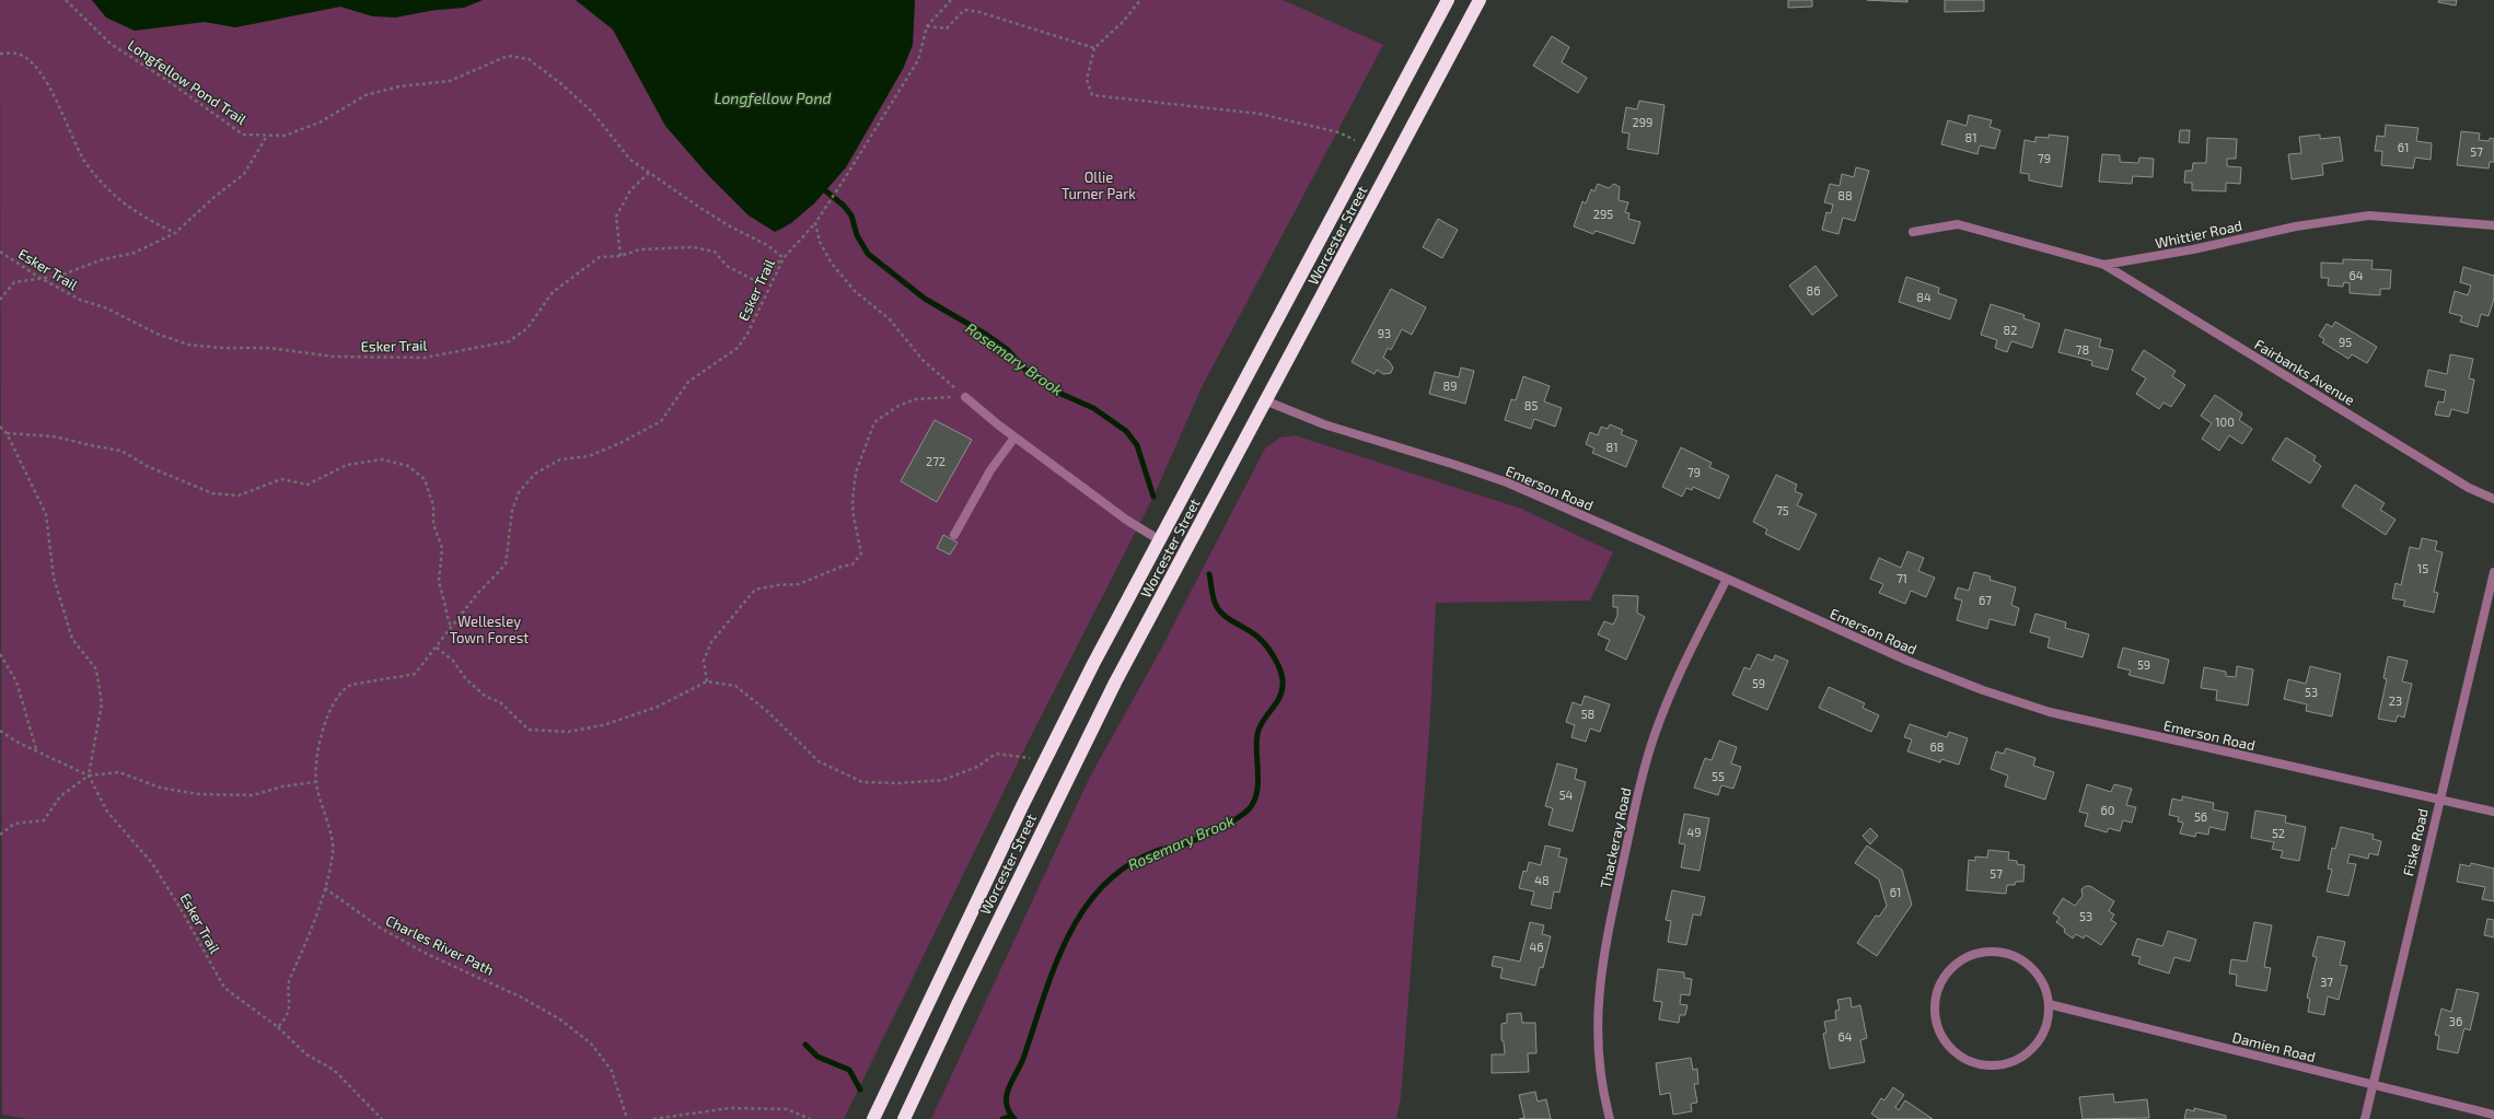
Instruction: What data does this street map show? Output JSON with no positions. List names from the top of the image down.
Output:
{
  "streets": {
    "highway": ["Worcester Street"],
    "street": [
      "Whittier Road",
      "Fairbanks Avenue",
      "Emerson Road",
      "Thackeray Road",
      "Fiske Road",
      "Damien Road"
    ],
    "path": ["Longfellow Pond Trail", "Esker Trail", "Charles River Path"]
  },
  "crossings": [
    ["Longfellow Pond Trail", "Esker Trail"],
    ["Whittier Road", "Fairbanks Avenue"],
    ["Worcester Street", "Emerson Road"],
    ["Emerson Road", "Thackeray Road"],
    ["Emerson Road", "Fiske Road"],
    ["Fiske Road", "Damien Road"]
  ],
  "water": ["Longfellow Pond", "Rosemary Brook"],
  "parks": ["Ollie Turner Park", "Wellesley Town Forest"],
  "house_numbers": [
    "299",
    "81",
    "61",
    "57",
    "79",
    "88",
    "295",
    "64",
    "86",
    "84",
    "82",
    "93",
    "95",
    "78",
    "89",
    "85",
    "100",
    "81",
    "272",
    "79",
    "75",
    "15",
    "71",
    "67",
    "59",
    "59",
    "53",
    "23",
    "58",
    "68",
    "55",
    "54",
    "60",
    "56",
    "49",
    "52",
    "57",
    "48",
    "61",
    "53",
    "46",
    "37",
    "36",
    "64"
  ]
}
